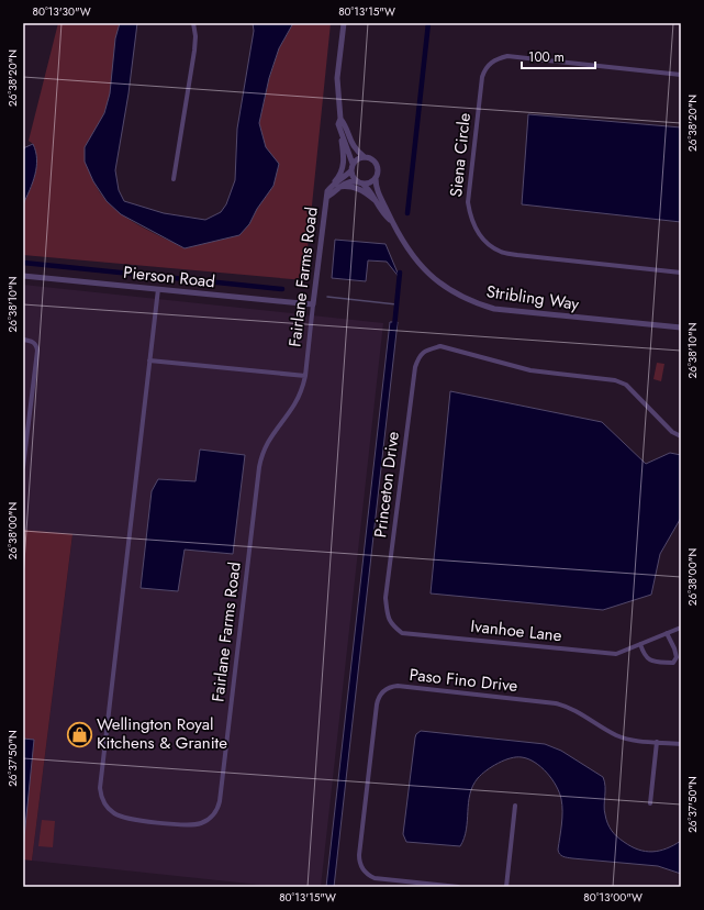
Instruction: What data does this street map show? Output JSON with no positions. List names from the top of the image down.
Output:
{
  "streets": {
    "street": [
      "Siena Circle",
      "Pierson Road",
      "Fairlane Farms Road",
      "Stribling Way",
      "Princeton Drive",
      "Ivanhoe Lane",
      "Paso Fino Drive"
    ]
  },
  "crossings": [
    ["Pierson Road", "Fairlane Farms Road"],
    ["Fairlane Farms Road", "Stribling Way"],
    ["Princeton Drive", "Ivanhoe Lane"]
  ],
  "places": {
    "shop": ["Wellington Royal Kitchens & Granite"]
  },
  "scale_bar": "100 m",
  "coordinates": [
    "80°13'30\"W",
    "80°13'15\"W",
    "26°38'20\"N",
    "26°38'10\"N",
    "26°38'00\"N",
    "26°37'50\"N",
    "80°13'00\"W"
  ]
}
